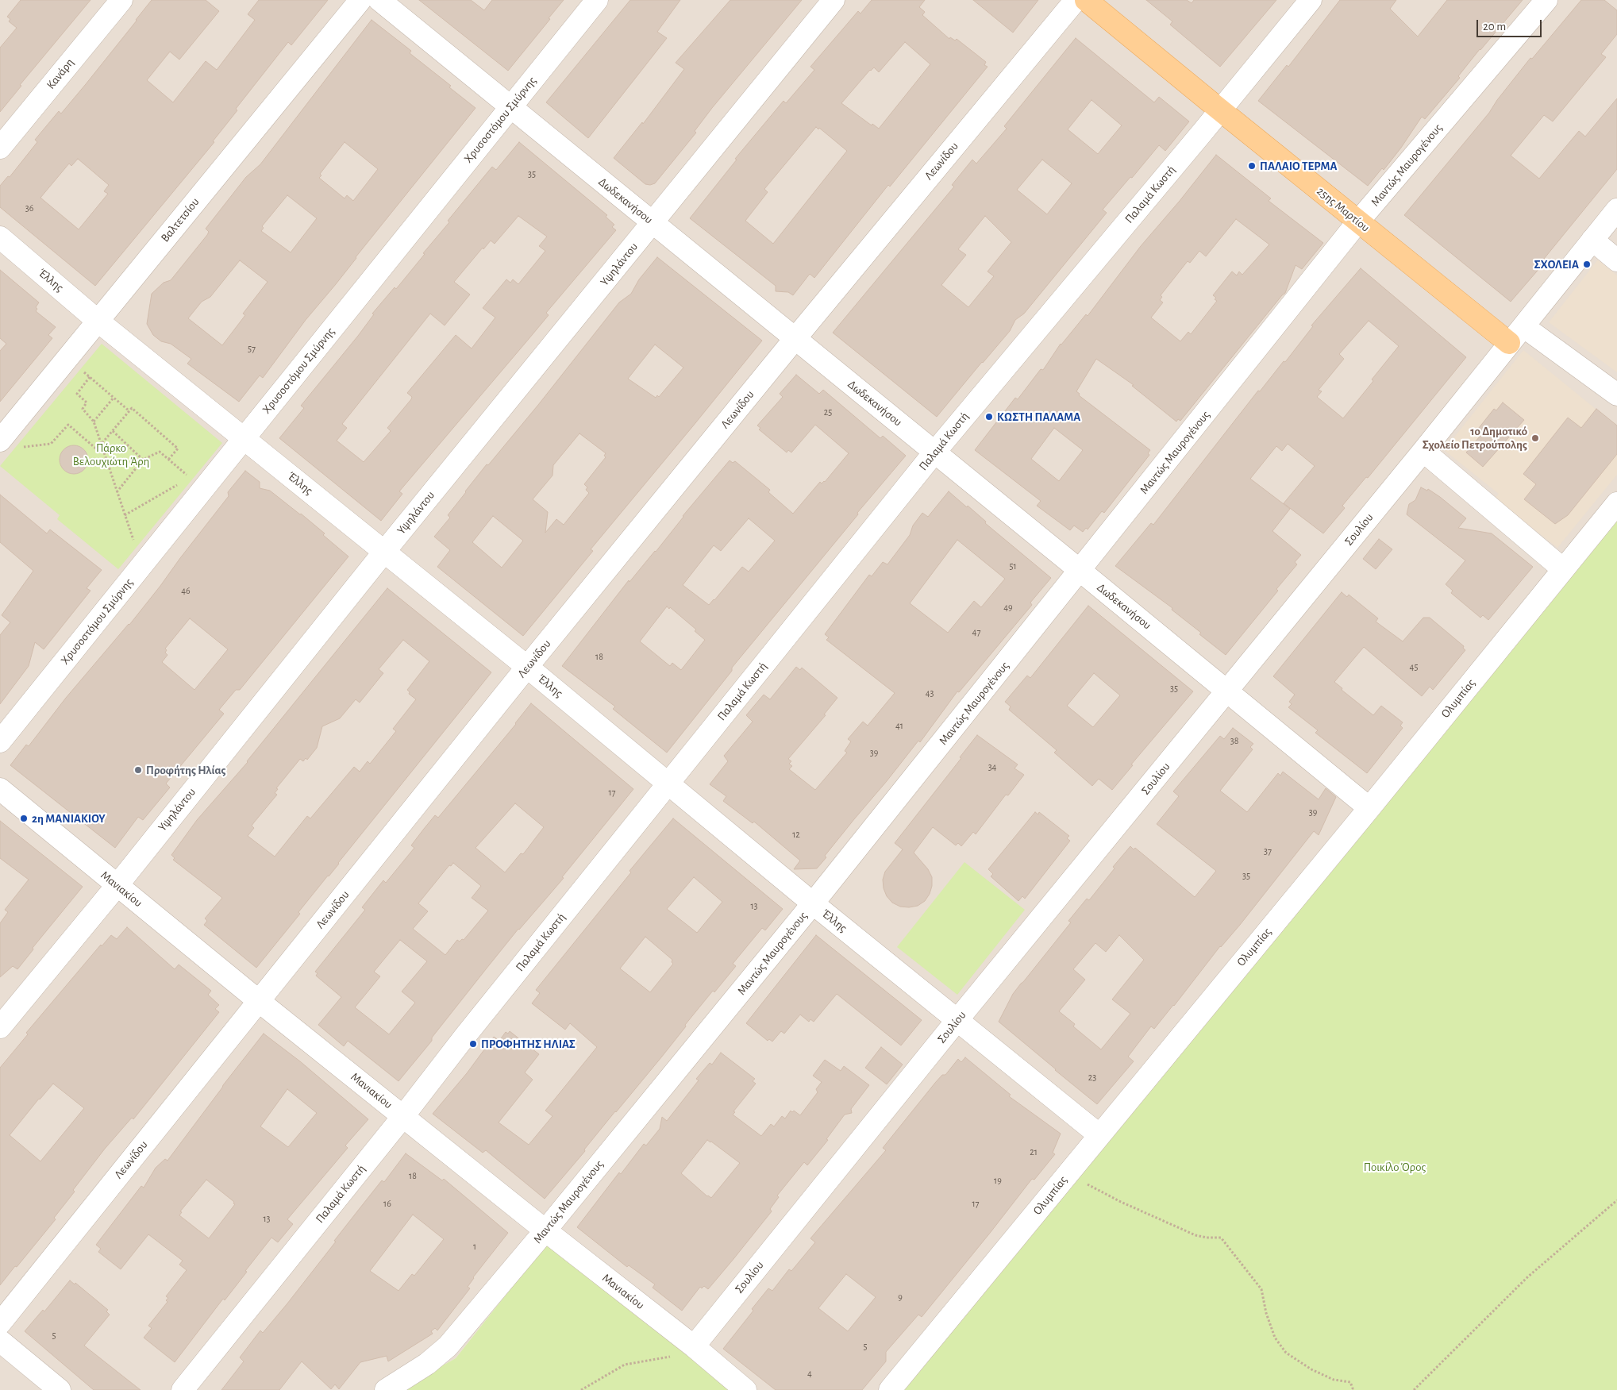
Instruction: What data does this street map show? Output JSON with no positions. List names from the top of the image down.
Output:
{
  "streets": {
    "main road": ["25ης Μαρτίου"],
    "street": [
      "Κανάρη",
      "Χρυσοστόμου Σμύρνης",
      "Λεωνίδου",
      "Μαντώς Μαυρογένους",
      "Παλαμά Κωστή",
      "Δωδεκανήσου",
      "Βαλτετσίου",
      "Υψηλάντου",
      "Έλλης",
      "Σουλίου",
      "Ολυμπίας",
      "Μανιακίου"
    ]
  },
  "crossings": [
    ["Χρυσοστόμου Σμύρνης", "Δωδεκανήσου"],
    ["Χρυσοστόμου Σμύρνης", "Έλλης"],
    ["Λεωνίδου", "Δωδεκανήσου"],
    ["Λεωνίδου", "Έλλης"],
    ["Λεωνίδου", "Μανιακίου"],
    ["Μαντώς Μαυρογένους", "Δωδεκανήσου"],
    ["Μαντώς Μαυρογένους", "25ης Μαρτίου"],
    ["Μαντώς Μαυρογένους", "Έλλης"],
    ["Μαντώς Μαυρογένους", "Μανιακίου"],
    ["Παλαμά Κωστή", "Δωδεκανήσου"],
    ["Παλαμά Κωστή", "25ης Μαρτίου"],
    ["Παλαμά Κωστή", "Έλλης"],
    ["Παλαμά Κωστή", "Μανιακίου"],
    ["Δωδεκανήσου", "Υψηλάντου"],
    ["Δωδεκανήσου", "Σουλίου"],
    ["Δωδεκανήσου", "Ολυμπίας"],
    ["25ης Μαρτίου", "Σουλίου"],
    ["Βαλτετσίου", "Έλλης"],
    ["Υψηλάντου", "Έλλης"],
    ["Υψηλάντου", "Μανιακίου"],
    ["Έλλης", "Σουλίου"],
    ["Έλλης", "Ολυμπίας"],
    ["Σουλίου", "Μανιακίου"]
  ],
  "parks": ["Πάρκο Βελουχιώτη Άρη", "Ποικίλο Όρος"],
  "places": [
    "ΠΑΛΑΙΟ ΤΕΡΜΑ",
    "ΣΧΟΛΕΙΑ",
    "ΚΩΣΤΗ ΠΑΛΑΜΑ",
    "1ο Δημοτικό Σχολείο Πετρούπολης",
    "Προφήτης Ηλίας",
    "2η ΜΑΝΙΑΚΙΟΥ",
    "ΠΡΟΦΗΤΗΣ ΗΛΙΑΣ"
  ],
  "house_numbers": [
    "35",
    "36",
    "57",
    "25",
    "51",
    "46",
    "49",
    "47",
    "18",
    "45",
    "35",
    "43",
    "41",
    "38",
    "39",
    "34",
    "17",
    "39",
    "12",
    "37",
    "35",
    "13",
    "23",
    "21",
    "18",
    "19",
    "16",
    "17",
    "13",
    "1",
    "9",
    "5",
    "5",
    "4"
  ],
  "scale_bar": "20 m"
}
